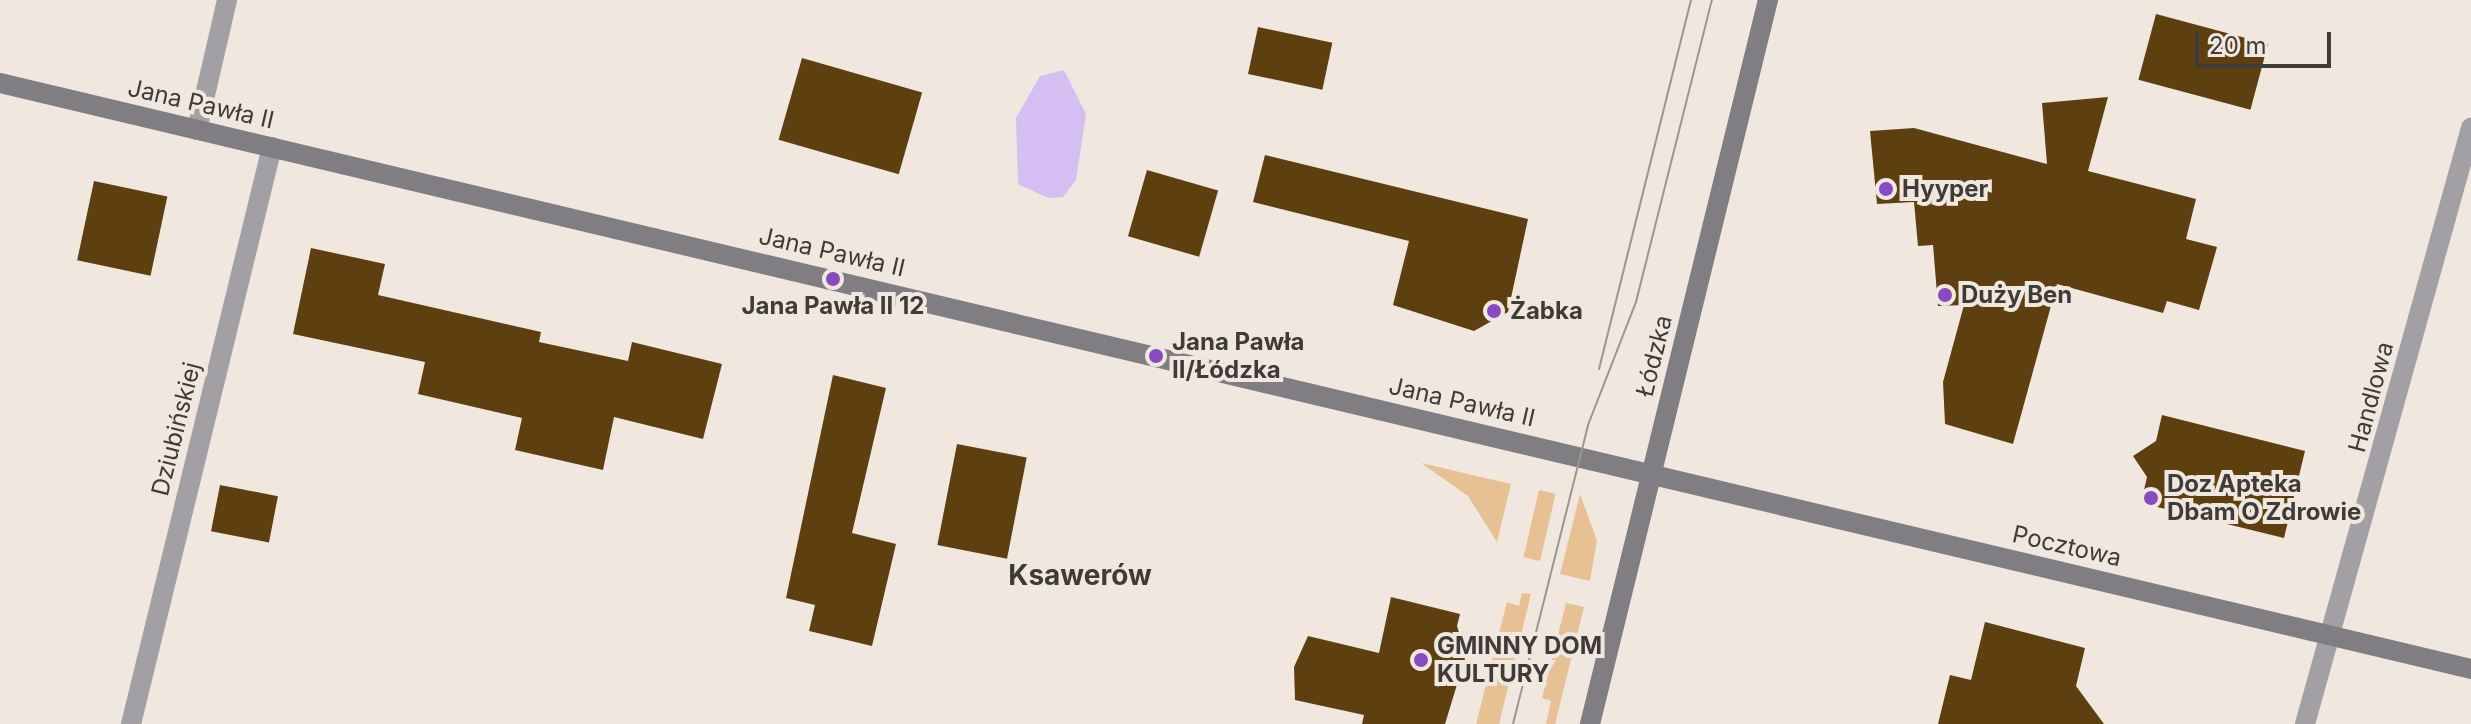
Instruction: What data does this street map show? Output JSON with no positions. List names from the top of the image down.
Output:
{
  "streets": {
    "street": [
      "Jana Pawła II",
      "Łódzka",
      "Handlowa",
      "Dziubińskiej",
      "Pocztowa"
    ]
  },
  "crossings": [
    ["Jana Pawła II", "Łódzka"],
    ["Jana Pawła II", "Dziubińskiej"],
    ["Jana Pawła II", "Pocztowa"],
    ["Łódzka", "Pocztowa"],
    ["Handlowa", "Pocztowa"]
  ],
  "districts": ["Ksawerów"],
  "places": [
    "Hyyper",
    "Jana Pawła II 12",
    "Duży Ben",
    "Żabka",
    "Jana Pawła II/Łódzka",
    "Doz Apteka Dbam O Zdrowie",
    "GMINNY DOM KULTURY"
  ],
  "scale_bar": "20 m"
}
